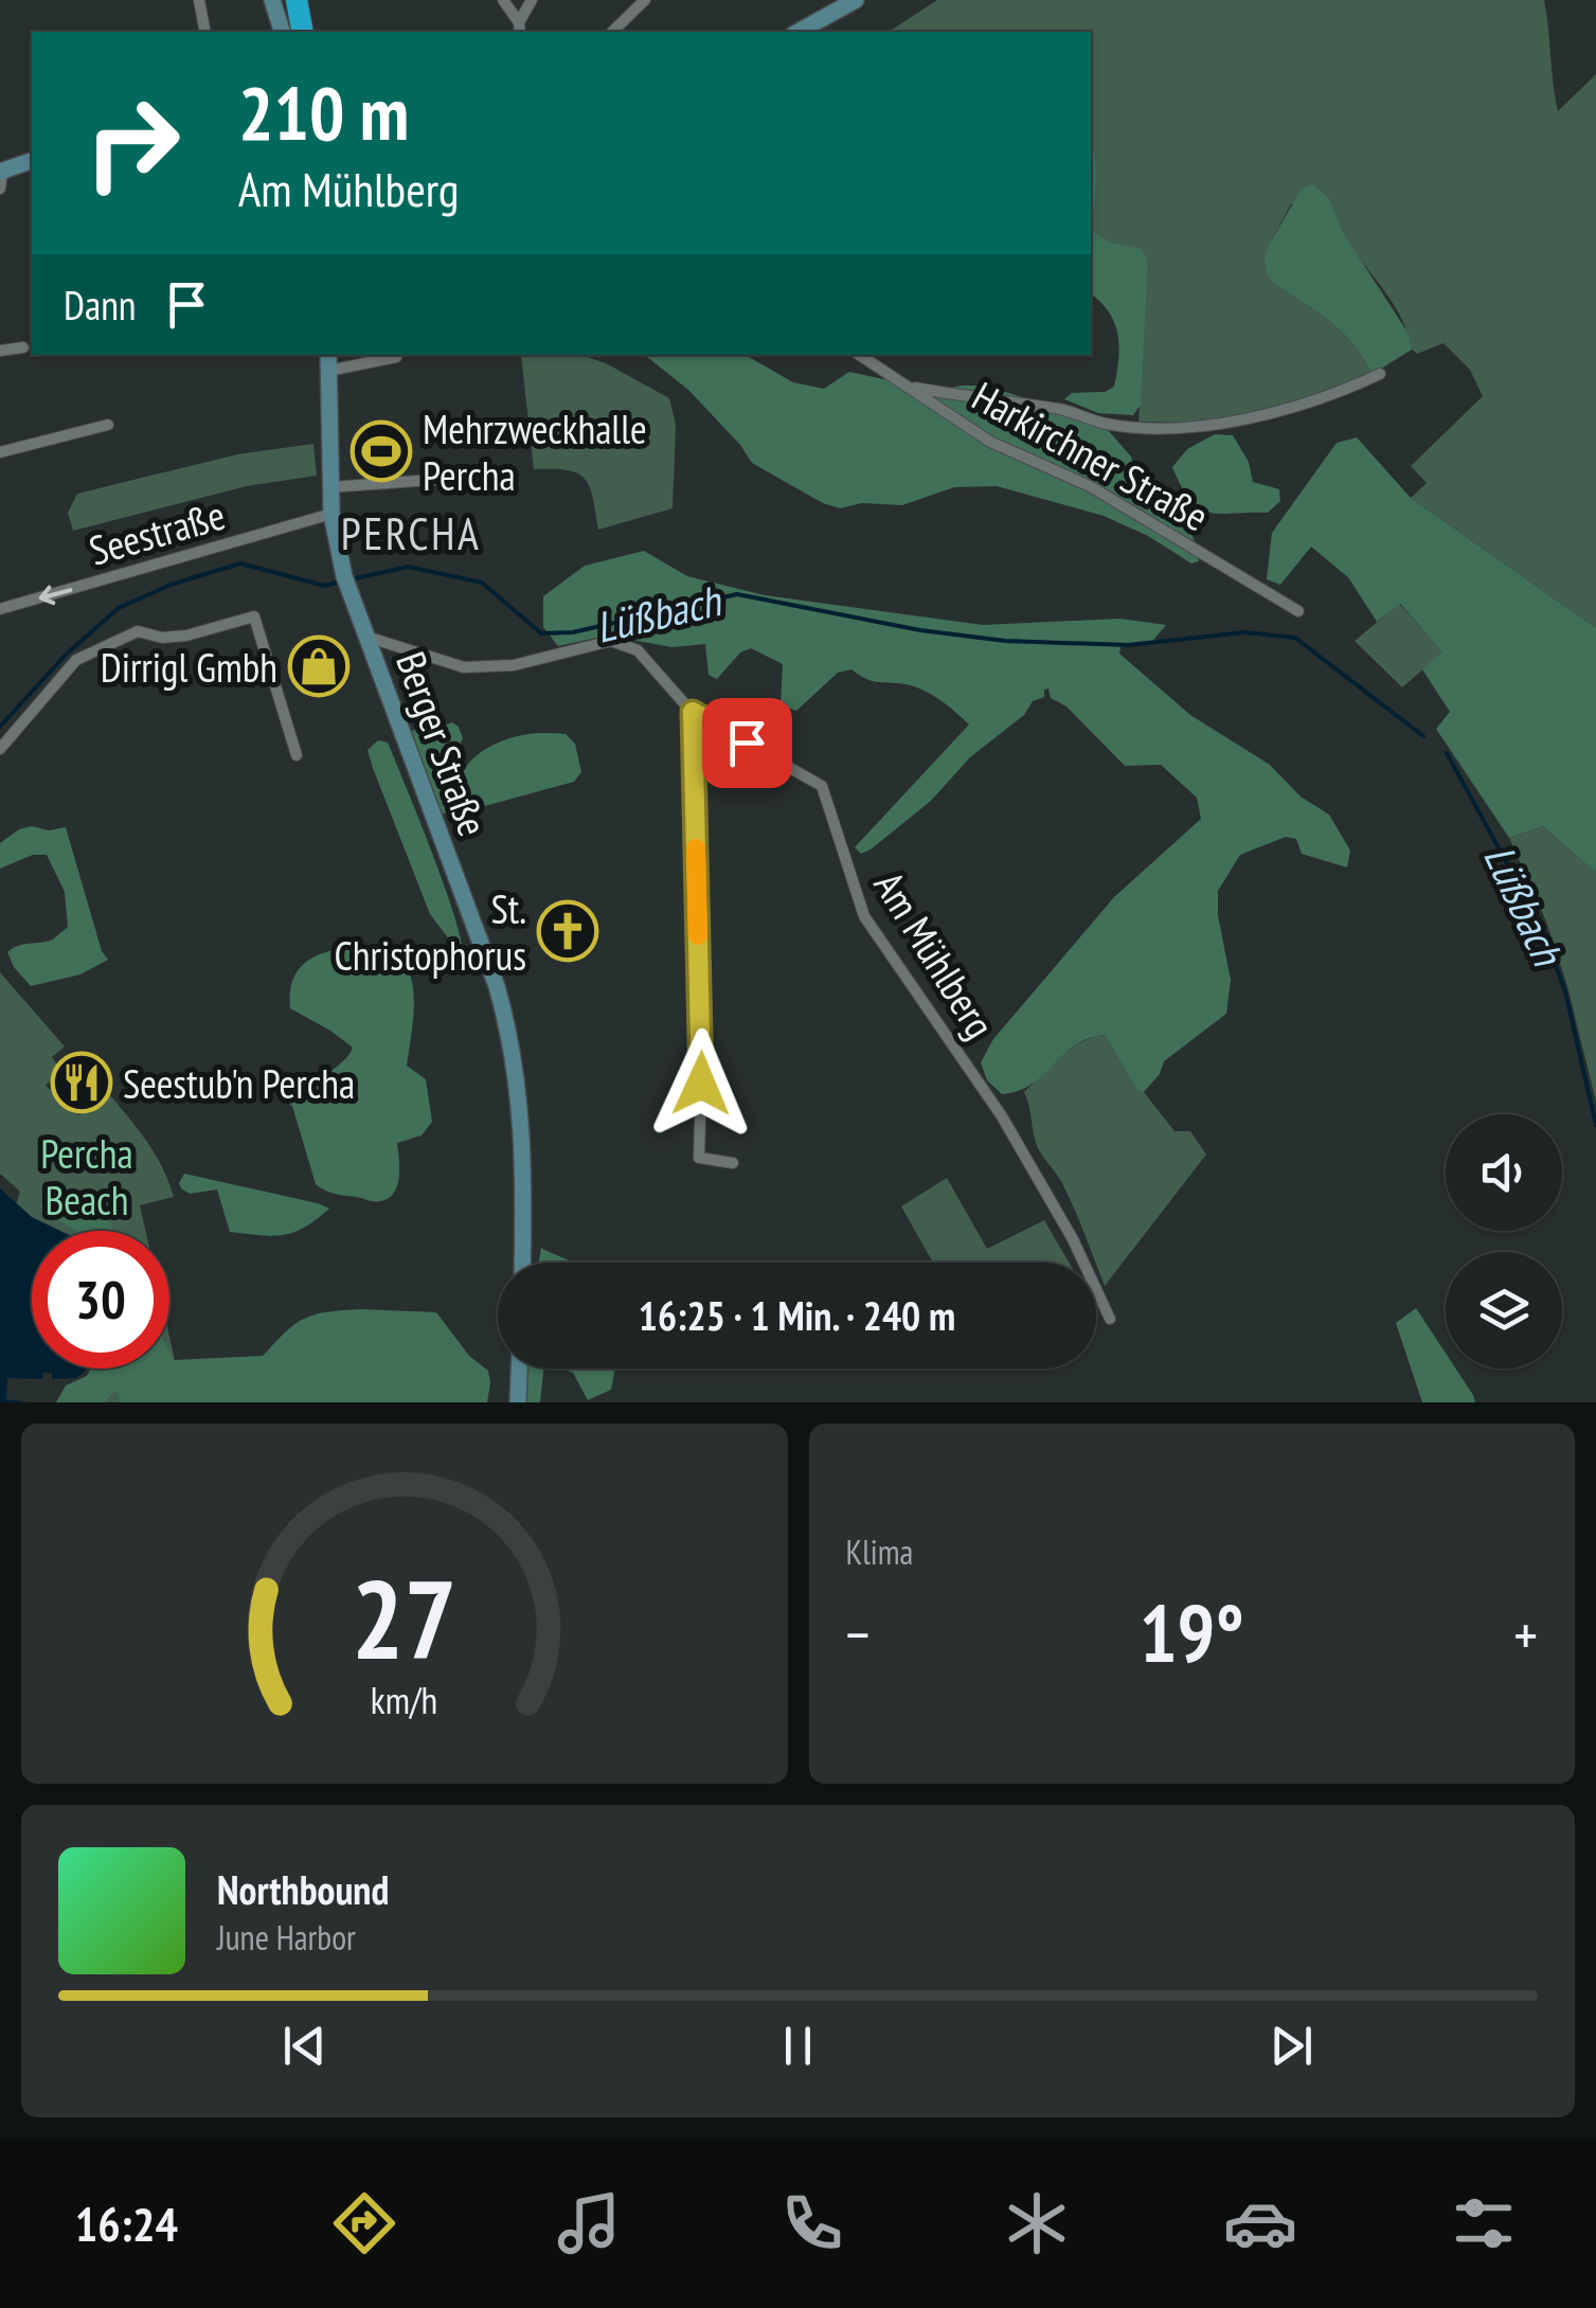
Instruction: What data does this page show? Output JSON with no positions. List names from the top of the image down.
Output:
{
  "streets": {
    "main road": ["Berger Straße"],
    "street": ["Harkirchner Straße", "Seestraße", "Am Mühlberg"]
  },
  "crossings": [
    ["Seestraße", "Berger Straße"],
    ["Berger Straße", "Am Mühlberg"]
  ],
  "one_way": ["Seestraße"],
  "districts": ["PERCHA"],
  "water": ["Lüßbach"],
  "parks": ["Percha Beach"],
  "places": {
    "sports": ["Mehrzweckhalle Percha"],
    "shop": ["Dirrigl Gmbh"],
    "church": ["St. Christophorus"],
    "restaurant": ["Seestub'n Percha"]
  },
  "page": {
    "turn": ["210 m", "Am Mühlberg"],
    "then": "Dann",
    "limit": "30",
    "trip": "16:25 · 1 Min. · 240 m",
    "tile": "Klima",
    "heat": ["−", "19°", "+"],
    "song": ["Northbound", "June Harbor"],
    "tabs": "16:24",
    "gauge": ["27", "km/h"]
  }
}
